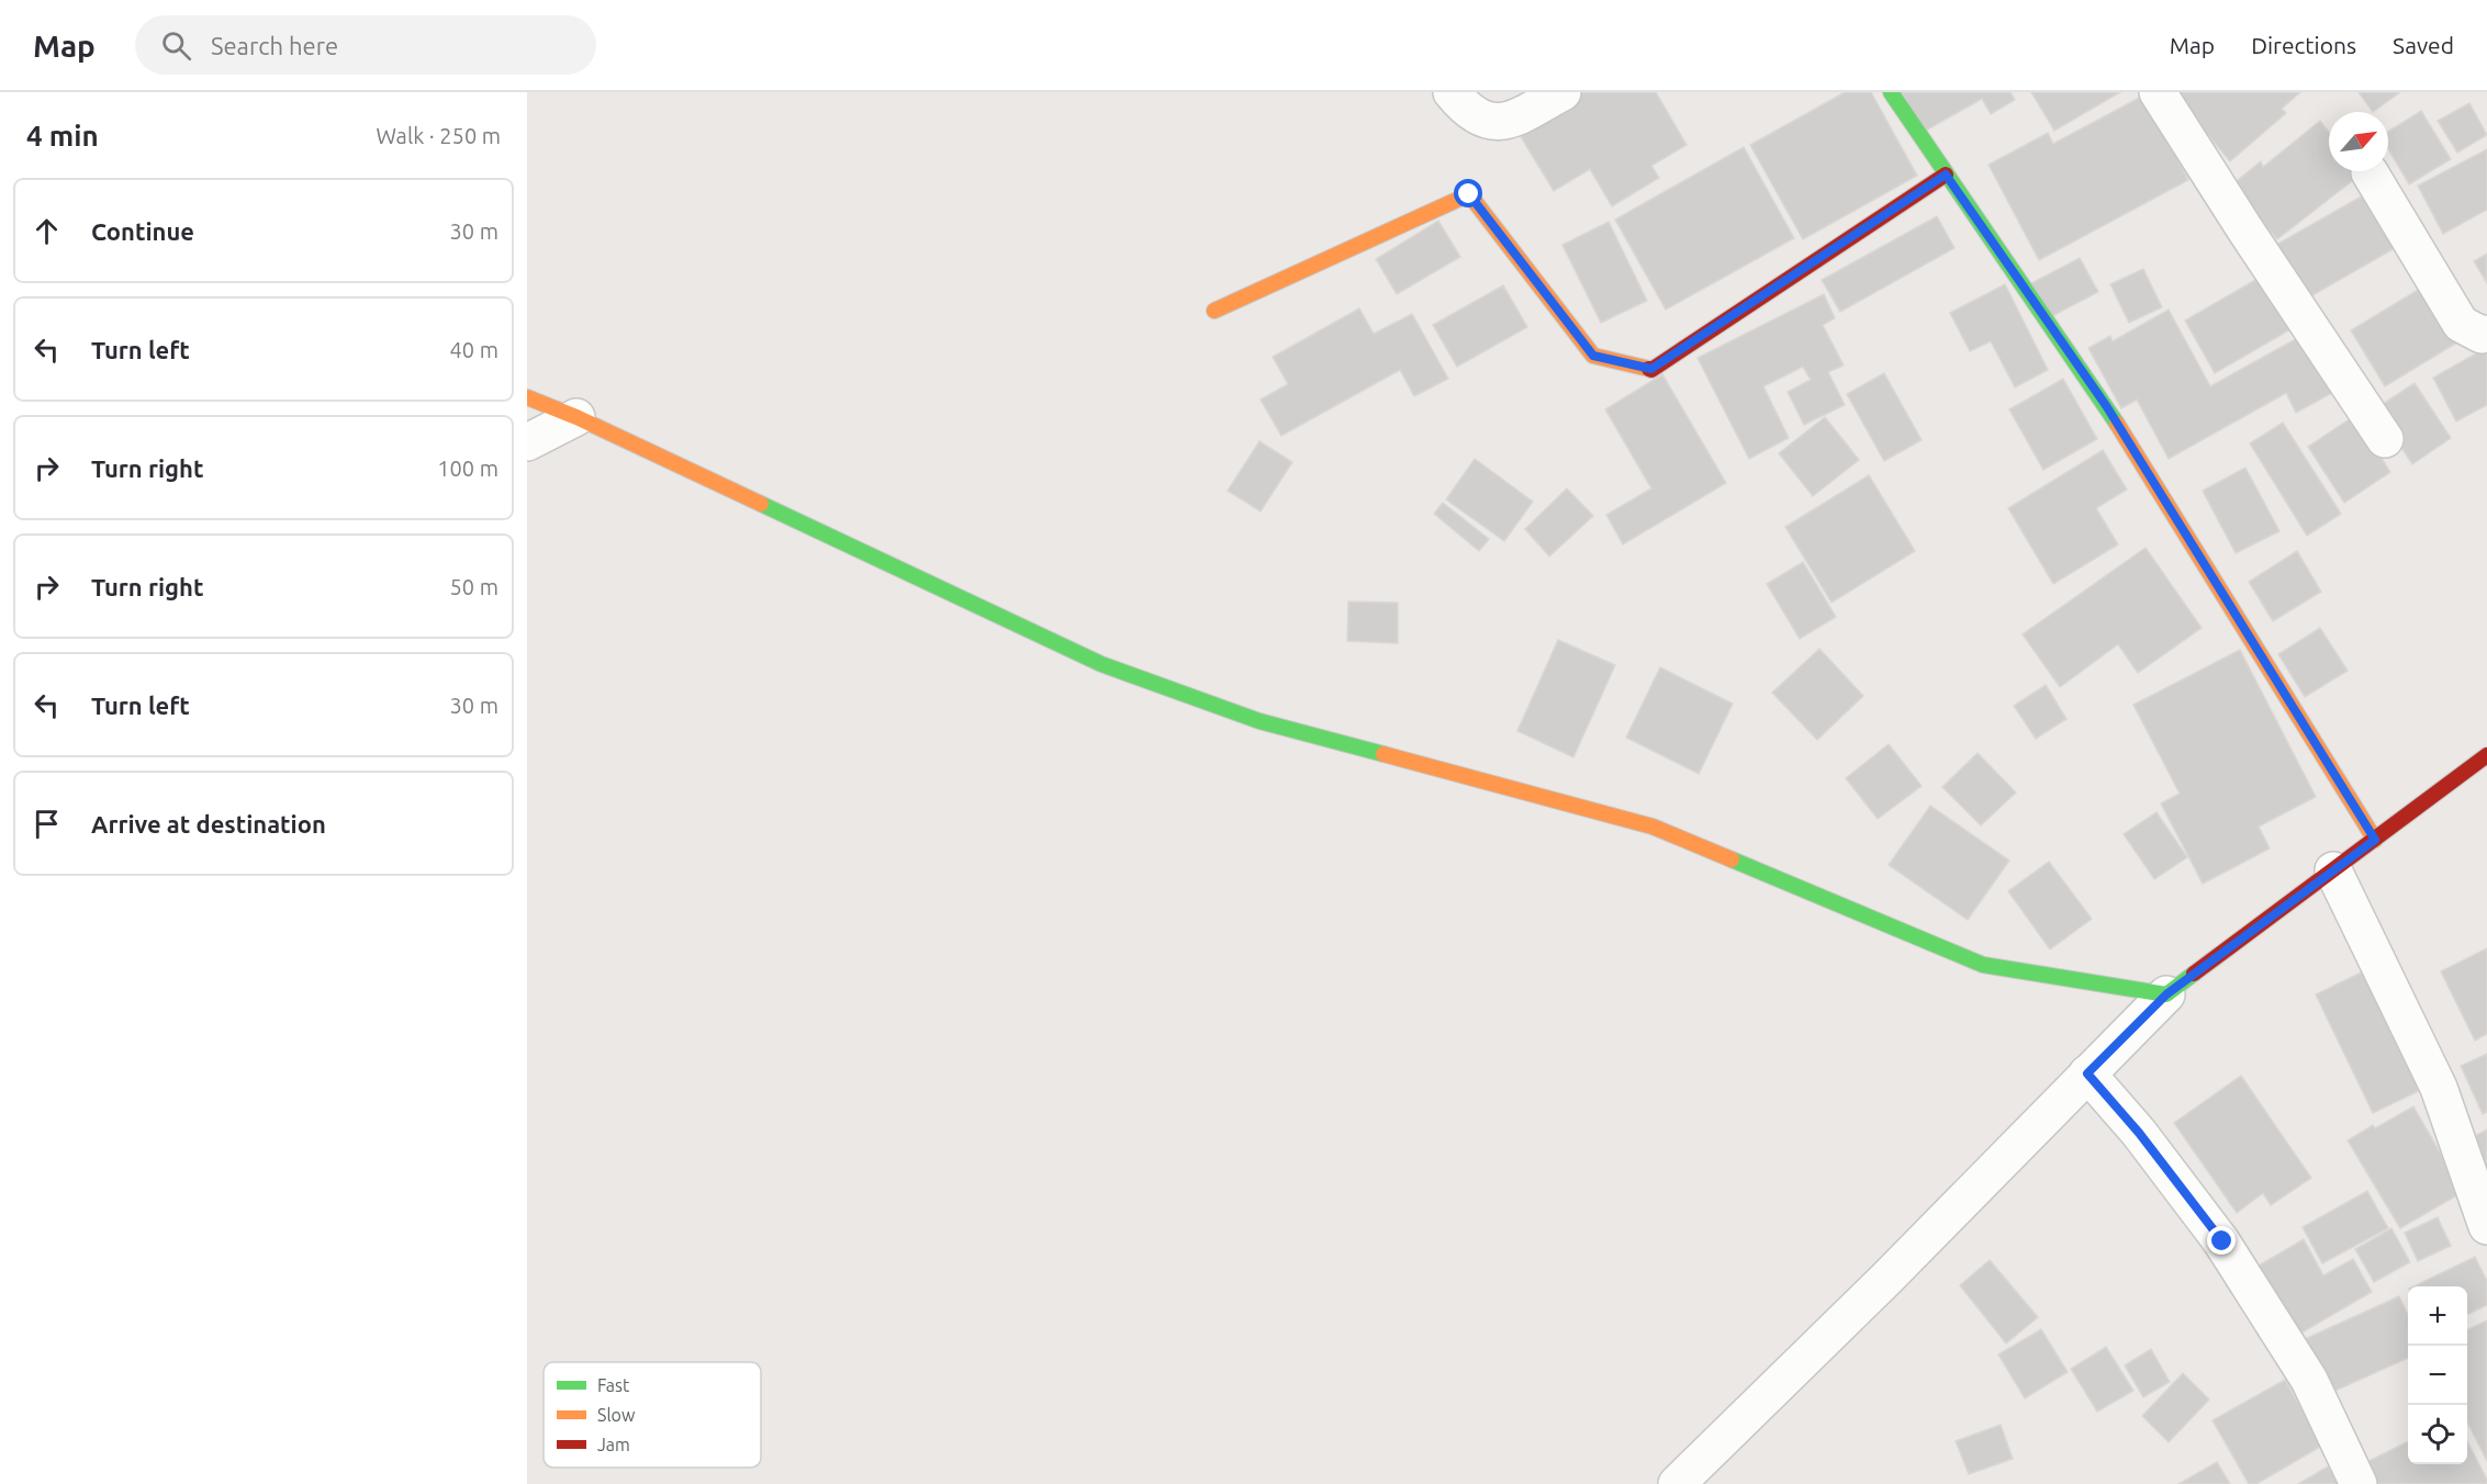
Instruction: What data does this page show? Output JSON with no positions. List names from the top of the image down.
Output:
{
  "legend": ["Fast", "Slow", "Jam"],
  "north": "top right",
  "page": {
    "header": "Map",
    "search": "Search here",
    "nav": ["Map", "Directions", "Saved"],
    "heading": ["4 min", "Walk · 250 m"],
    "list": [
      ["Continue", "30 m"],
      ["Turn left", "40 m"],
      ["Turn right", "100 m"],
      ["Turn right", "50 m"],
      ["Turn left", "30 m"],
      "Arrive at destination"
    ],
    "map_buttons": ["+", "−"]
  }
}
